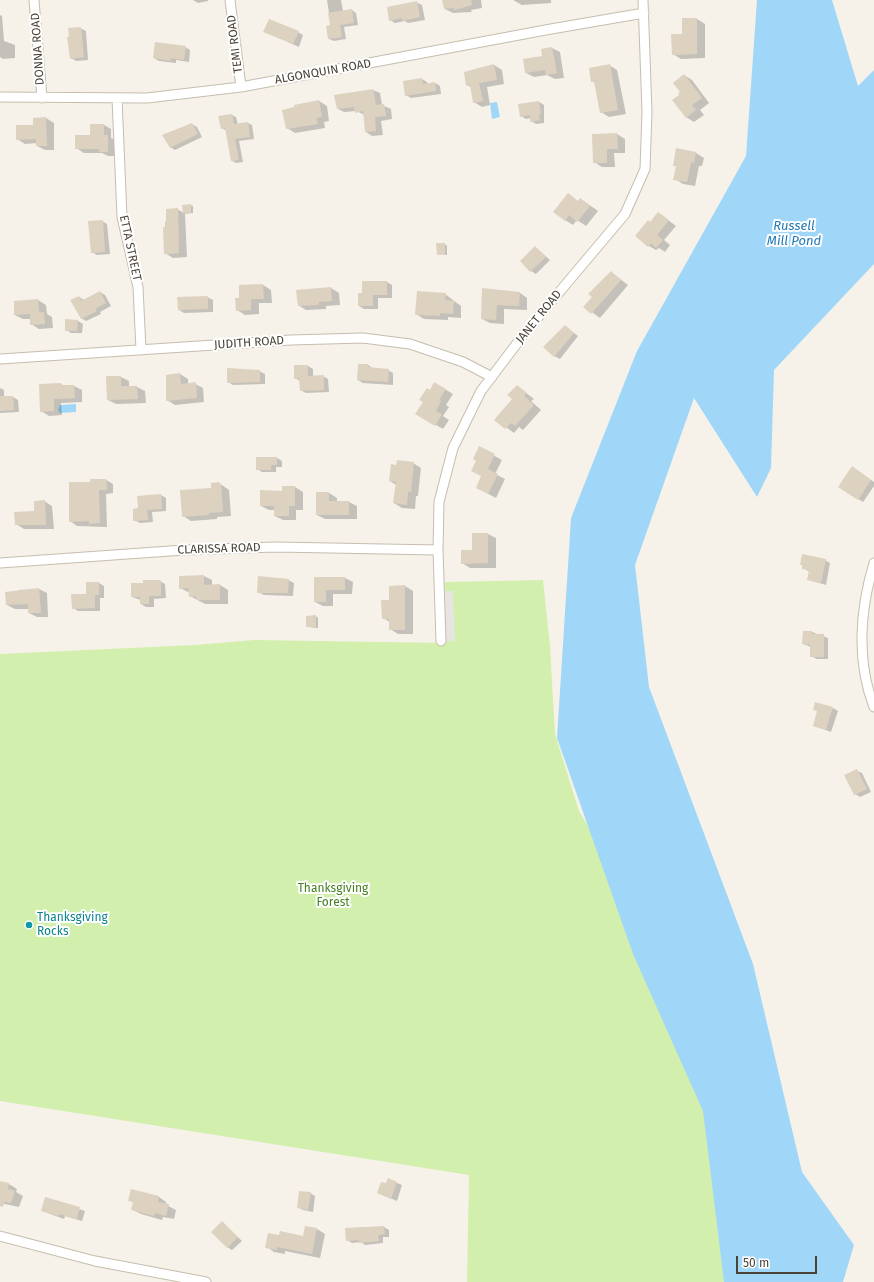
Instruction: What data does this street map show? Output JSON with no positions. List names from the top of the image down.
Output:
{
  "streets": {
    "street": [
      "TEMI ROAD",
      "DONNA ROAD",
      "ALGONQUIN ROAD",
      "ETTA STREET",
      "JANET ROAD",
      "JUDITH ROAD",
      "CLARISSA ROAD"
    ]
  },
  "crossings": [
    ["TEMI ROAD", "ALGONQUIN ROAD"],
    ["DONNA ROAD", "ALGONQUIN ROAD"],
    ["ALGONQUIN ROAD", "ETTA STREET"],
    ["ALGONQUIN ROAD", "JANET ROAD"],
    ["ETTA STREET", "JUDITH ROAD"],
    ["JANET ROAD", "JUDITH ROAD"],
    ["JANET ROAD", "CLARISSA ROAD"]
  ],
  "water": ["Russell Mill Pond"],
  "parks": ["Thanksgiving Forest"],
  "places": ["Thanksgiving Rocks"],
  "scale_bar": "50 m"
}
